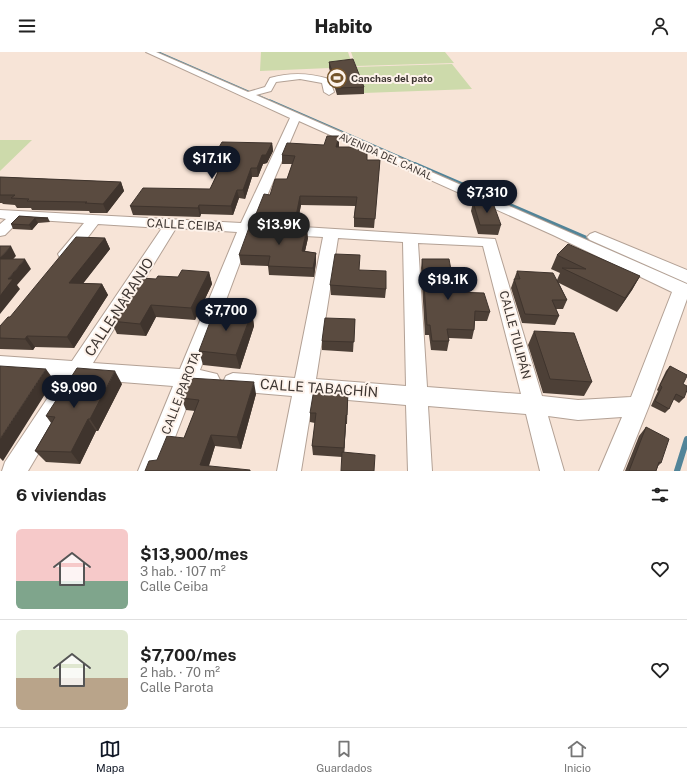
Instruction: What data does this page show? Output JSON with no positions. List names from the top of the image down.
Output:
{
  "streets": {
    "street": [
      "AVENIDA DEL CANAL",
      "CALLE CEIBA",
      "CALLE NARANJO",
      "CALLE TULIPÁN",
      "CALLE TABACHÍN",
      "CALLE PAROTA"
    ]
  },
  "crossings": [
    ["AVENIDA DEL CANAL", "CALLE PAROTA"],
    ["CALLE CEIBA", "CALLE NARANJO"],
    ["CALLE CEIBA", "CALLE TULIPÁN"],
    ["CALLE CEIBA", "CALLE PAROTA"],
    ["CALLE NARANJO", "CALLE TABACHÍN"],
    ["CALLE TULIPÁN", "CALLE TABACHÍN"],
    ["CALLE TABACHÍN", "CALLE PAROTA"]
  ],
  "places": {
    "sports": ["Canchas del pato"]
  },
  "page": {
    "header": "Habito",
    "price": [
      "$17.1K",
      "$7,310",
      "$13.9K",
      "$19.1K",
      "$7,700",
      "$9,090"
    ],
    "heading": "6 viviendas",
    "list": [
      {
        "name": "$13,900/mes",
        "note": "3 hab. · 107 m² · Calle Ceiba"
      },
      {
        "name": "$7,700/mes",
        "note": "2 hab. · 70 m² · Calle Parota"
      }
    ],
    "tabs": ["Mapa", "Guardados", "Inicio"]
  }
}
